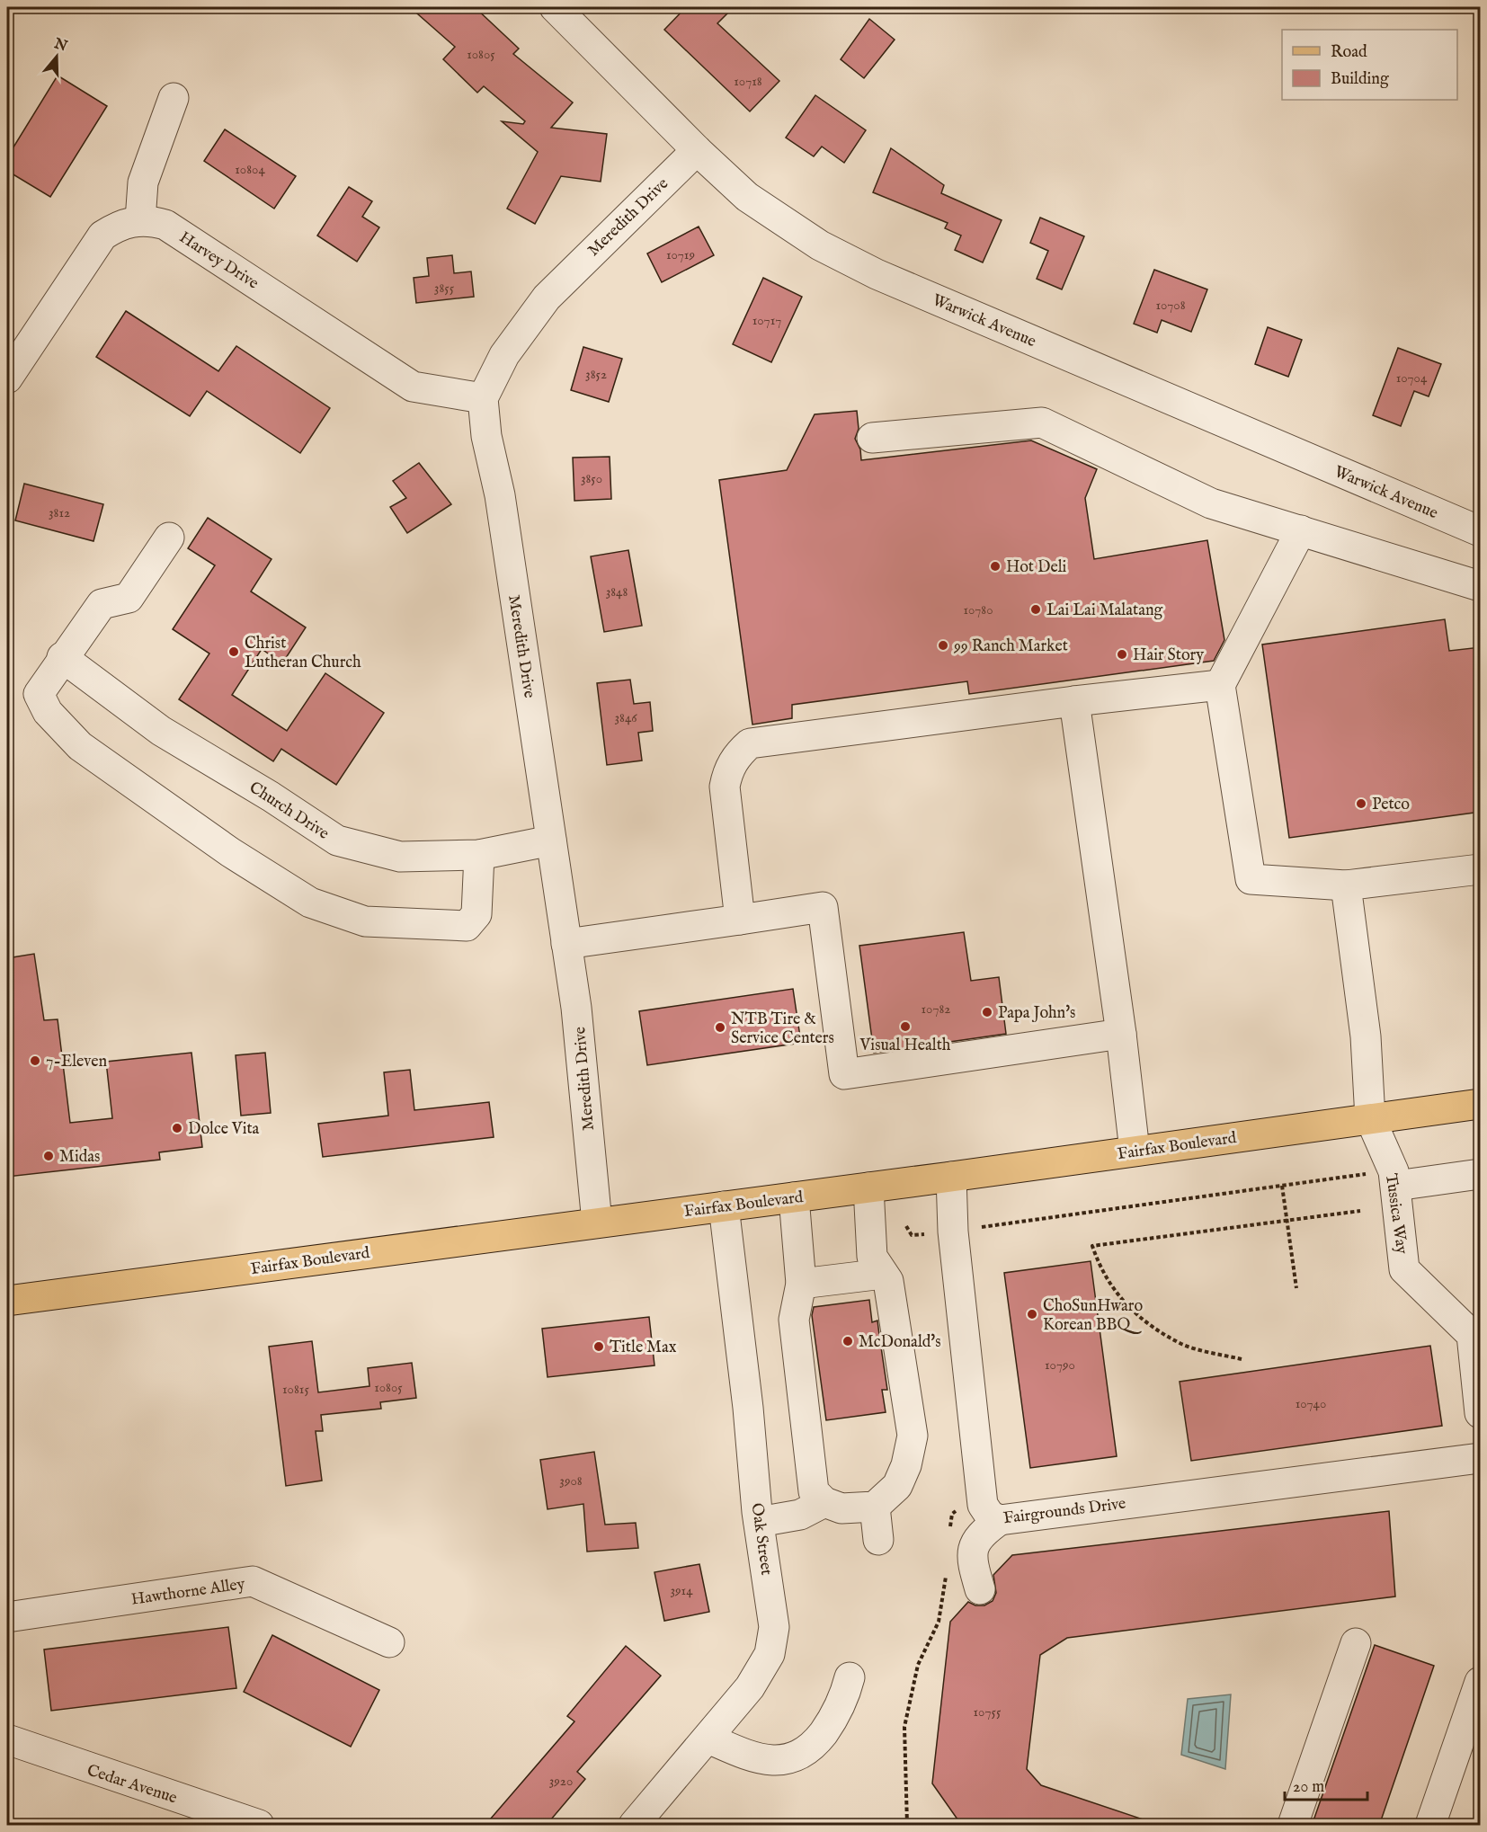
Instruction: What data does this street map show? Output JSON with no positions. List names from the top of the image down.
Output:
{
  "streets": {
    "main road": ["Fairfax Boulevard"],
    "street": [
      "Meredith Drive",
      "Harvey Drive",
      "Warwick Avenue",
      "Church Drive",
      "Tussica Way",
      "Fairgrounds Drive",
      "Oak Street",
      "Hawthorne Alley",
      "Cedar Avenue"
    ]
  },
  "crossings": [
    ["Meredith Drive", "Harvey Drive"],
    ["Meredith Drive", "Warwick Avenue"],
    ["Meredith Drive", "Church Drive"],
    ["Meredith Drive", "Fairfax Boulevard"],
    ["Fairfax Boulevard", "Tussica Way"],
    ["Fairfax Boulevard", "Fairgrounds Drive"],
    ["Fairfax Boulevard", "Oak Street"]
  ],
  "places": [
    "Hot Deli",
    "Lai Lai Malatang",
    "99 Ranch Market",
    "Christ Lutheran Church",
    "Hair Story",
    "Petco",
    "Papa John's",
    "Visual Health",
    "NTB Tire & Service Centers",
    "7-Eleven",
    "Dolce Vita",
    "Midas",
    "ChoSunHwaro Korean BBQ",
    "McDonald's",
    "Title Max"
  ],
  "house_numbers": [
    "10805",
    "10718",
    "10804",
    "10719",
    "3855",
    "10708",
    "10717",
    "3852",
    "10704",
    "3850",
    "3812",
    "3848",
    "10780",
    "3846",
    "10782",
    "10790",
    "10805",
    "10815",
    "10740",
    "3908",
    "3914",
    "10755",
    "3920"
  ],
  "legend": ["Road", "Building"],
  "scale_bar": "20 m",
  "north": "top"
}
